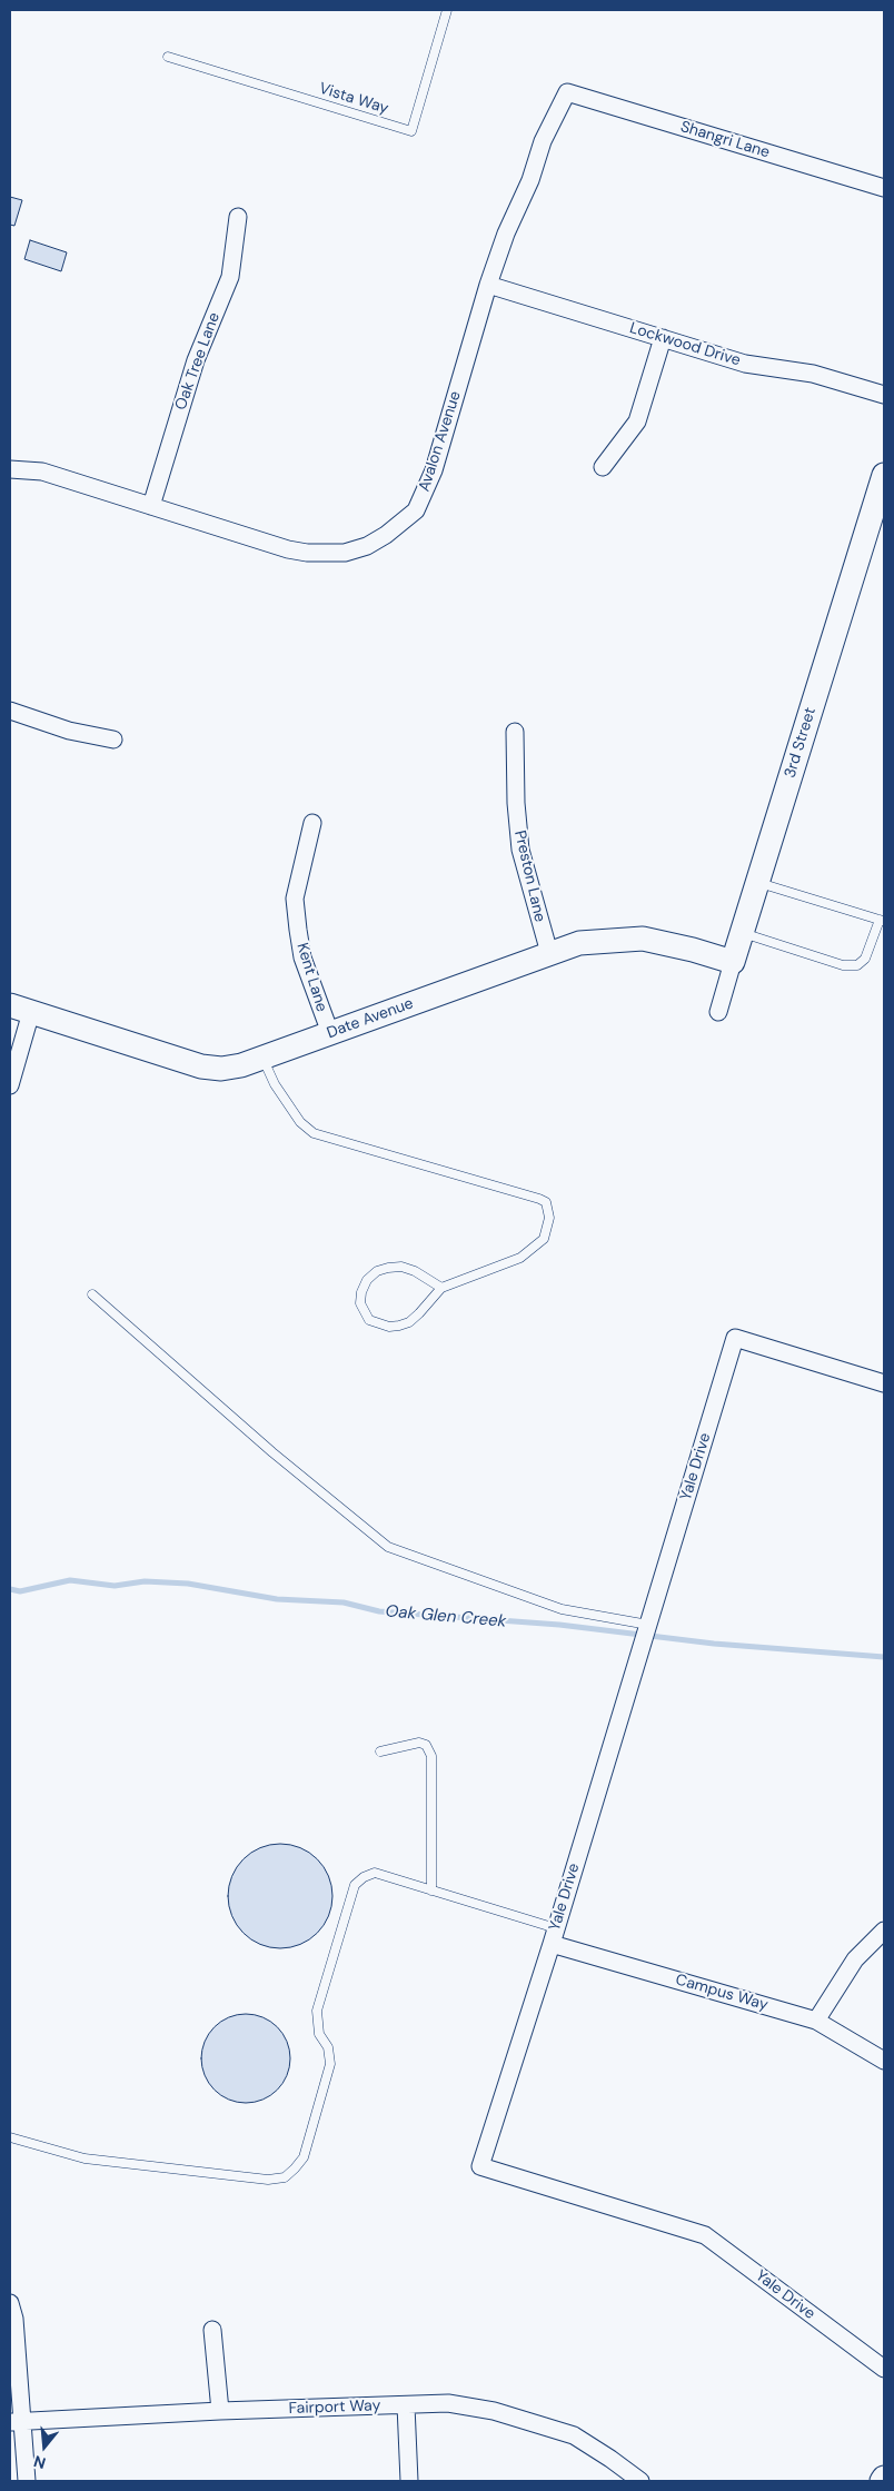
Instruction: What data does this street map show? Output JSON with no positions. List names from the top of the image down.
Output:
{
  "streets": {
    "street": [
      "Shangri Lane",
      "Lockwood Drive",
      "Oak Tree Lane",
      "Avalon Avenue",
      "3rd Street",
      "Preston Lane",
      "Kent Lane",
      "Date Avenue",
      "Yale Drive",
      "Campus Way",
      "Fairport Way"
    ],
    "lane": ["Vista Way"]
  },
  "crossings": [
    ["Shangri Lane", "Avalon Avenue"],
    ["Lockwood Drive", "Avalon Avenue"],
    ["Oak Tree Lane", "Avalon Avenue"],
    ["3rd Street", "Date Avenue"],
    ["Preston Lane", "Date Avenue"],
    ["Kent Lane", "Date Avenue"],
    ["Yale Drive", "Campus Way"]
  ],
  "water": ["Oak Glen Creek"],
  "north": "bottom"
}
